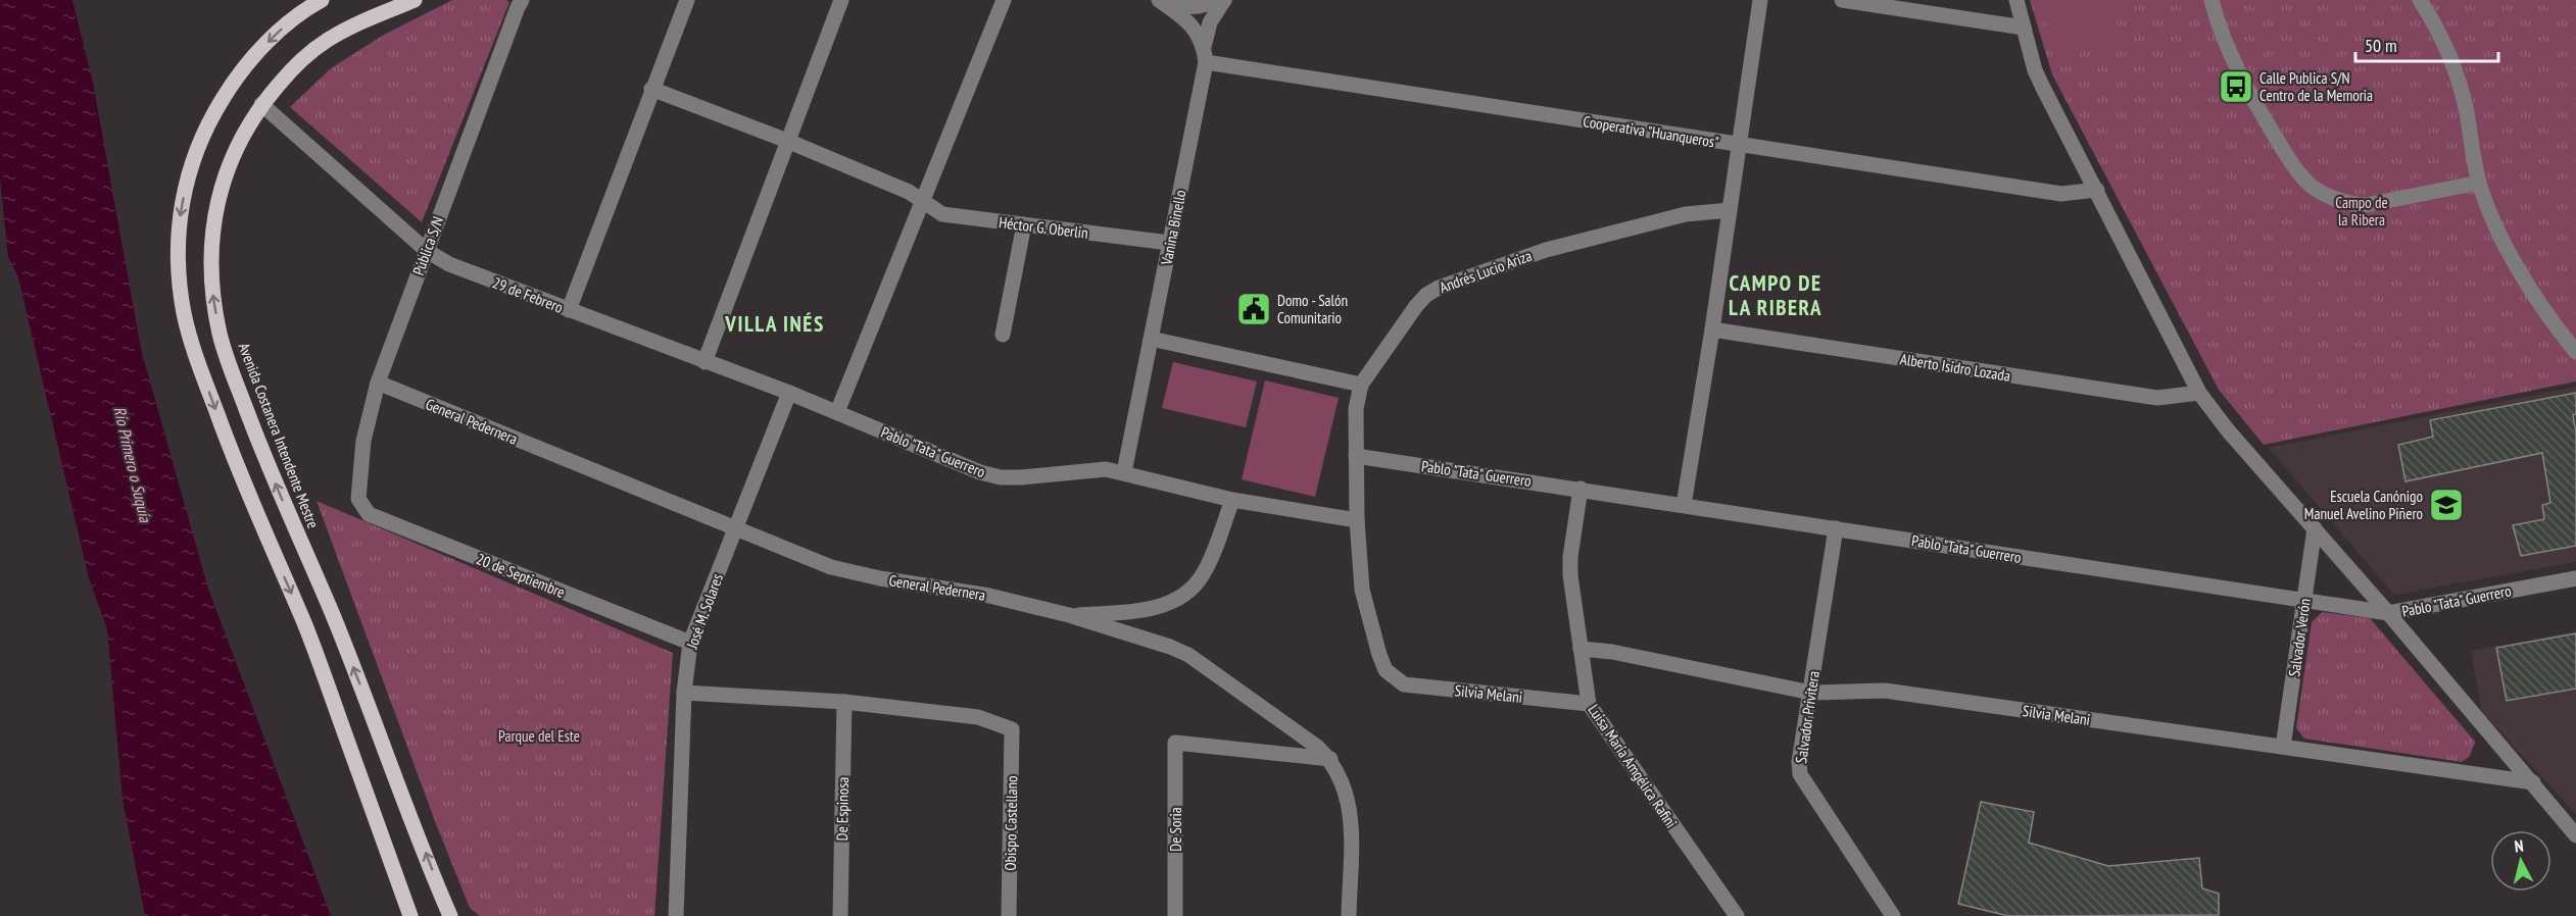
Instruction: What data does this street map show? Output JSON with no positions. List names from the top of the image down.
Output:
{
  "streets": {
    "main road": ["Avenida Costanera Intendente Mestre"],
    "street": [
      "Cooperativa \"Huanqueros\"",
      "Héctor G. Oberlin",
      "Vanina Binello",
      "Pública S/N",
      "Andrés Lucio Ariza",
      "29 de Febrero",
      "Alberto Isidro Lozada",
      "General Pedernera",
      "Pablo \"Tata\" Guerrero",
      "20 de Septiembre",
      "José M. Solares",
      "Salvador Verón",
      "Silvia Melani",
      "Salvador Privitera",
      "Luisa María Amgélica Rafini",
      "De Espinosa",
      "Obispo Castellano",
      "De Soria"
    ]
  },
  "crossings": [
    ["Cooperativa \"Huanqueros\"", "Vanina Binello"],
    ["Héctor G. Oberlin", "Vanina Binello"],
    ["Vanina Binello", "Pablo \"Tata\" Guerrero"],
    ["Pública S/N", "29 de Febrero"],
    ["Pública S/N", "General Pedernera"],
    ["Pública S/N", "20 de Septiembre"],
    ["Andrés Lucio Ariza", "Pablo \"Tata\" Guerrero"],
    ["Andrés Lucio Ariza", "Silvia Melani"],
    ["29 de Febrero", "Avenida Costanera Intendente Mestre"],
    ["29 de Febrero", "Pablo \"Tata\" Guerrero"],
    ["29 de Febrero", "José M. Solares"],
    ["General Pedernera", "José M. Solares"],
    ["General Pedernera", "De Soria"],
    ["Pablo \"Tata\" Guerrero", "Salvador Verón"],
    ["Pablo \"Tata\" Guerrero", "Salvador Privitera"],
    ["Pablo \"Tata\" Guerrero", "Luisa María Amgélica Rafini"],
    ["20 de Septiembre", "José M. Solares"],
    ["Salvador Verón", "Silvia Melani"],
    ["Silvia Melani", "Salvador Privitera"],
    ["Silvia Melani", "Luisa María Amgélica Rafini"],
    ["De Espinosa", "Obispo Castellano"]
  ],
  "districts": ["CAMPO DE LA RIBERA", "VILLA INÉS"],
  "water": ["Río Primero o Suquía"],
  "parks": ["Campo de la Ribera", "Parque del Este"],
  "places": {
    "bus stop": ["Calle Publica S/N Centro de la Memoria"],
    "public building": ["Domo - Salón Comunitario"],
    "school or university": ["Escuela Canónigo Manuel Avelino Piñero"]
  },
  "scale_bar": "50 m",
  "north": "top"
}
